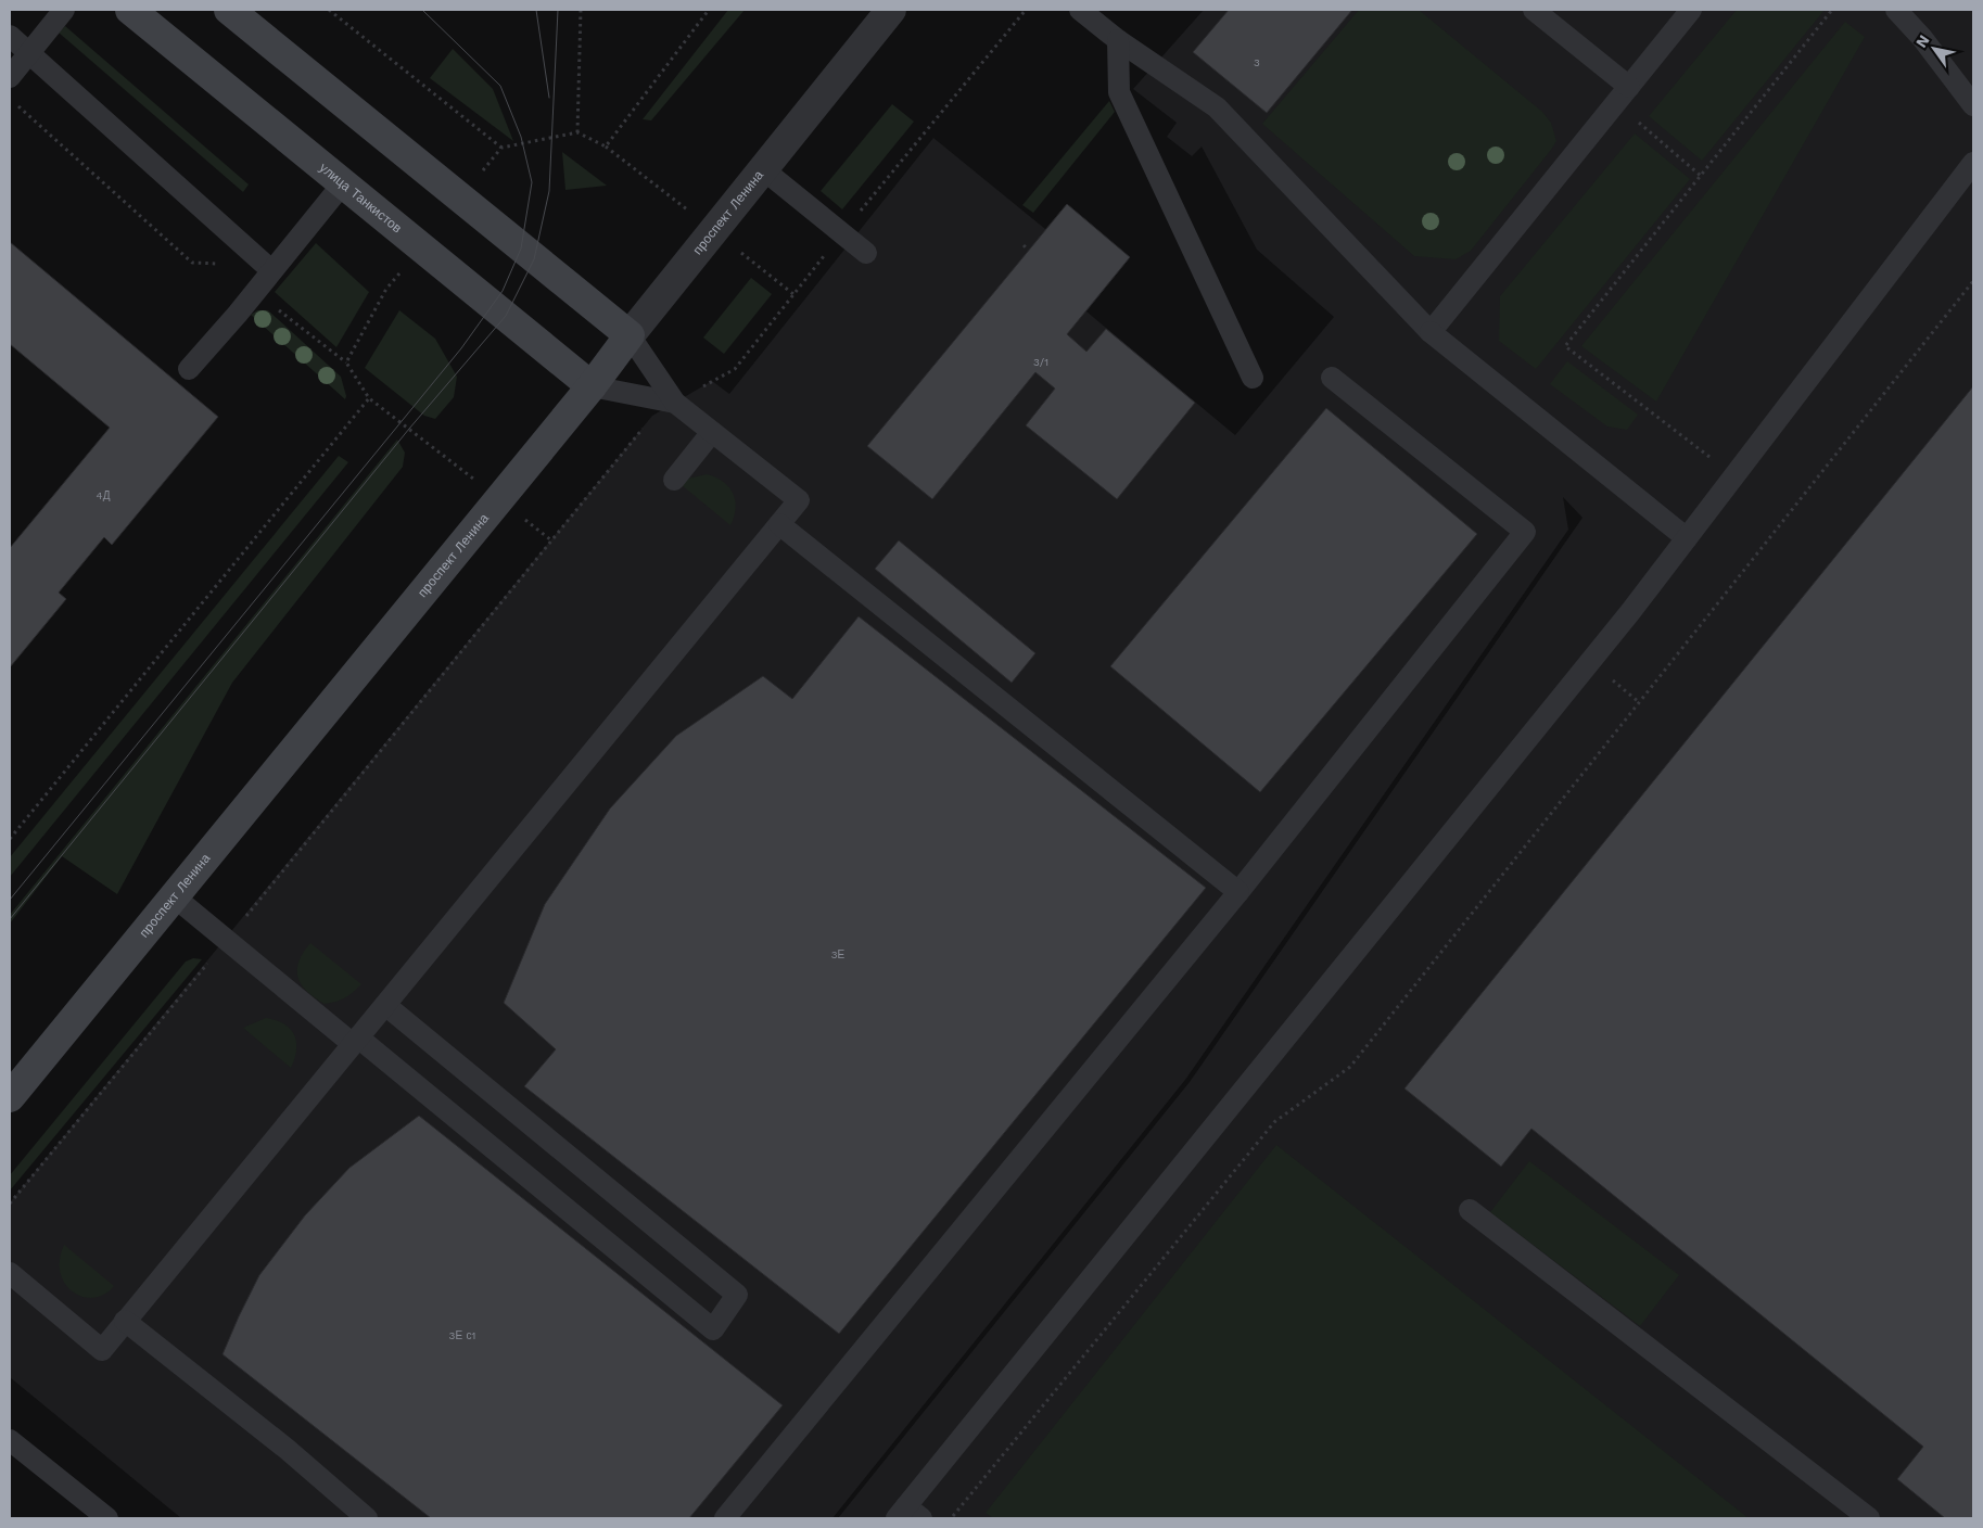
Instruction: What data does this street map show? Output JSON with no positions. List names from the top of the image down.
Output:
{
  "streets": {
    "main road": ["улица Танкистов", "проспект Ленина"]
  },
  "crossings": [
    ["улица Танкистов", "проспект Ленина"]
  ],
  "house_numbers": [
    "3",
    "3/1",
    "4Д",
    "3Е",
    "3Е с1"
  ],
  "north": "top left"
}
